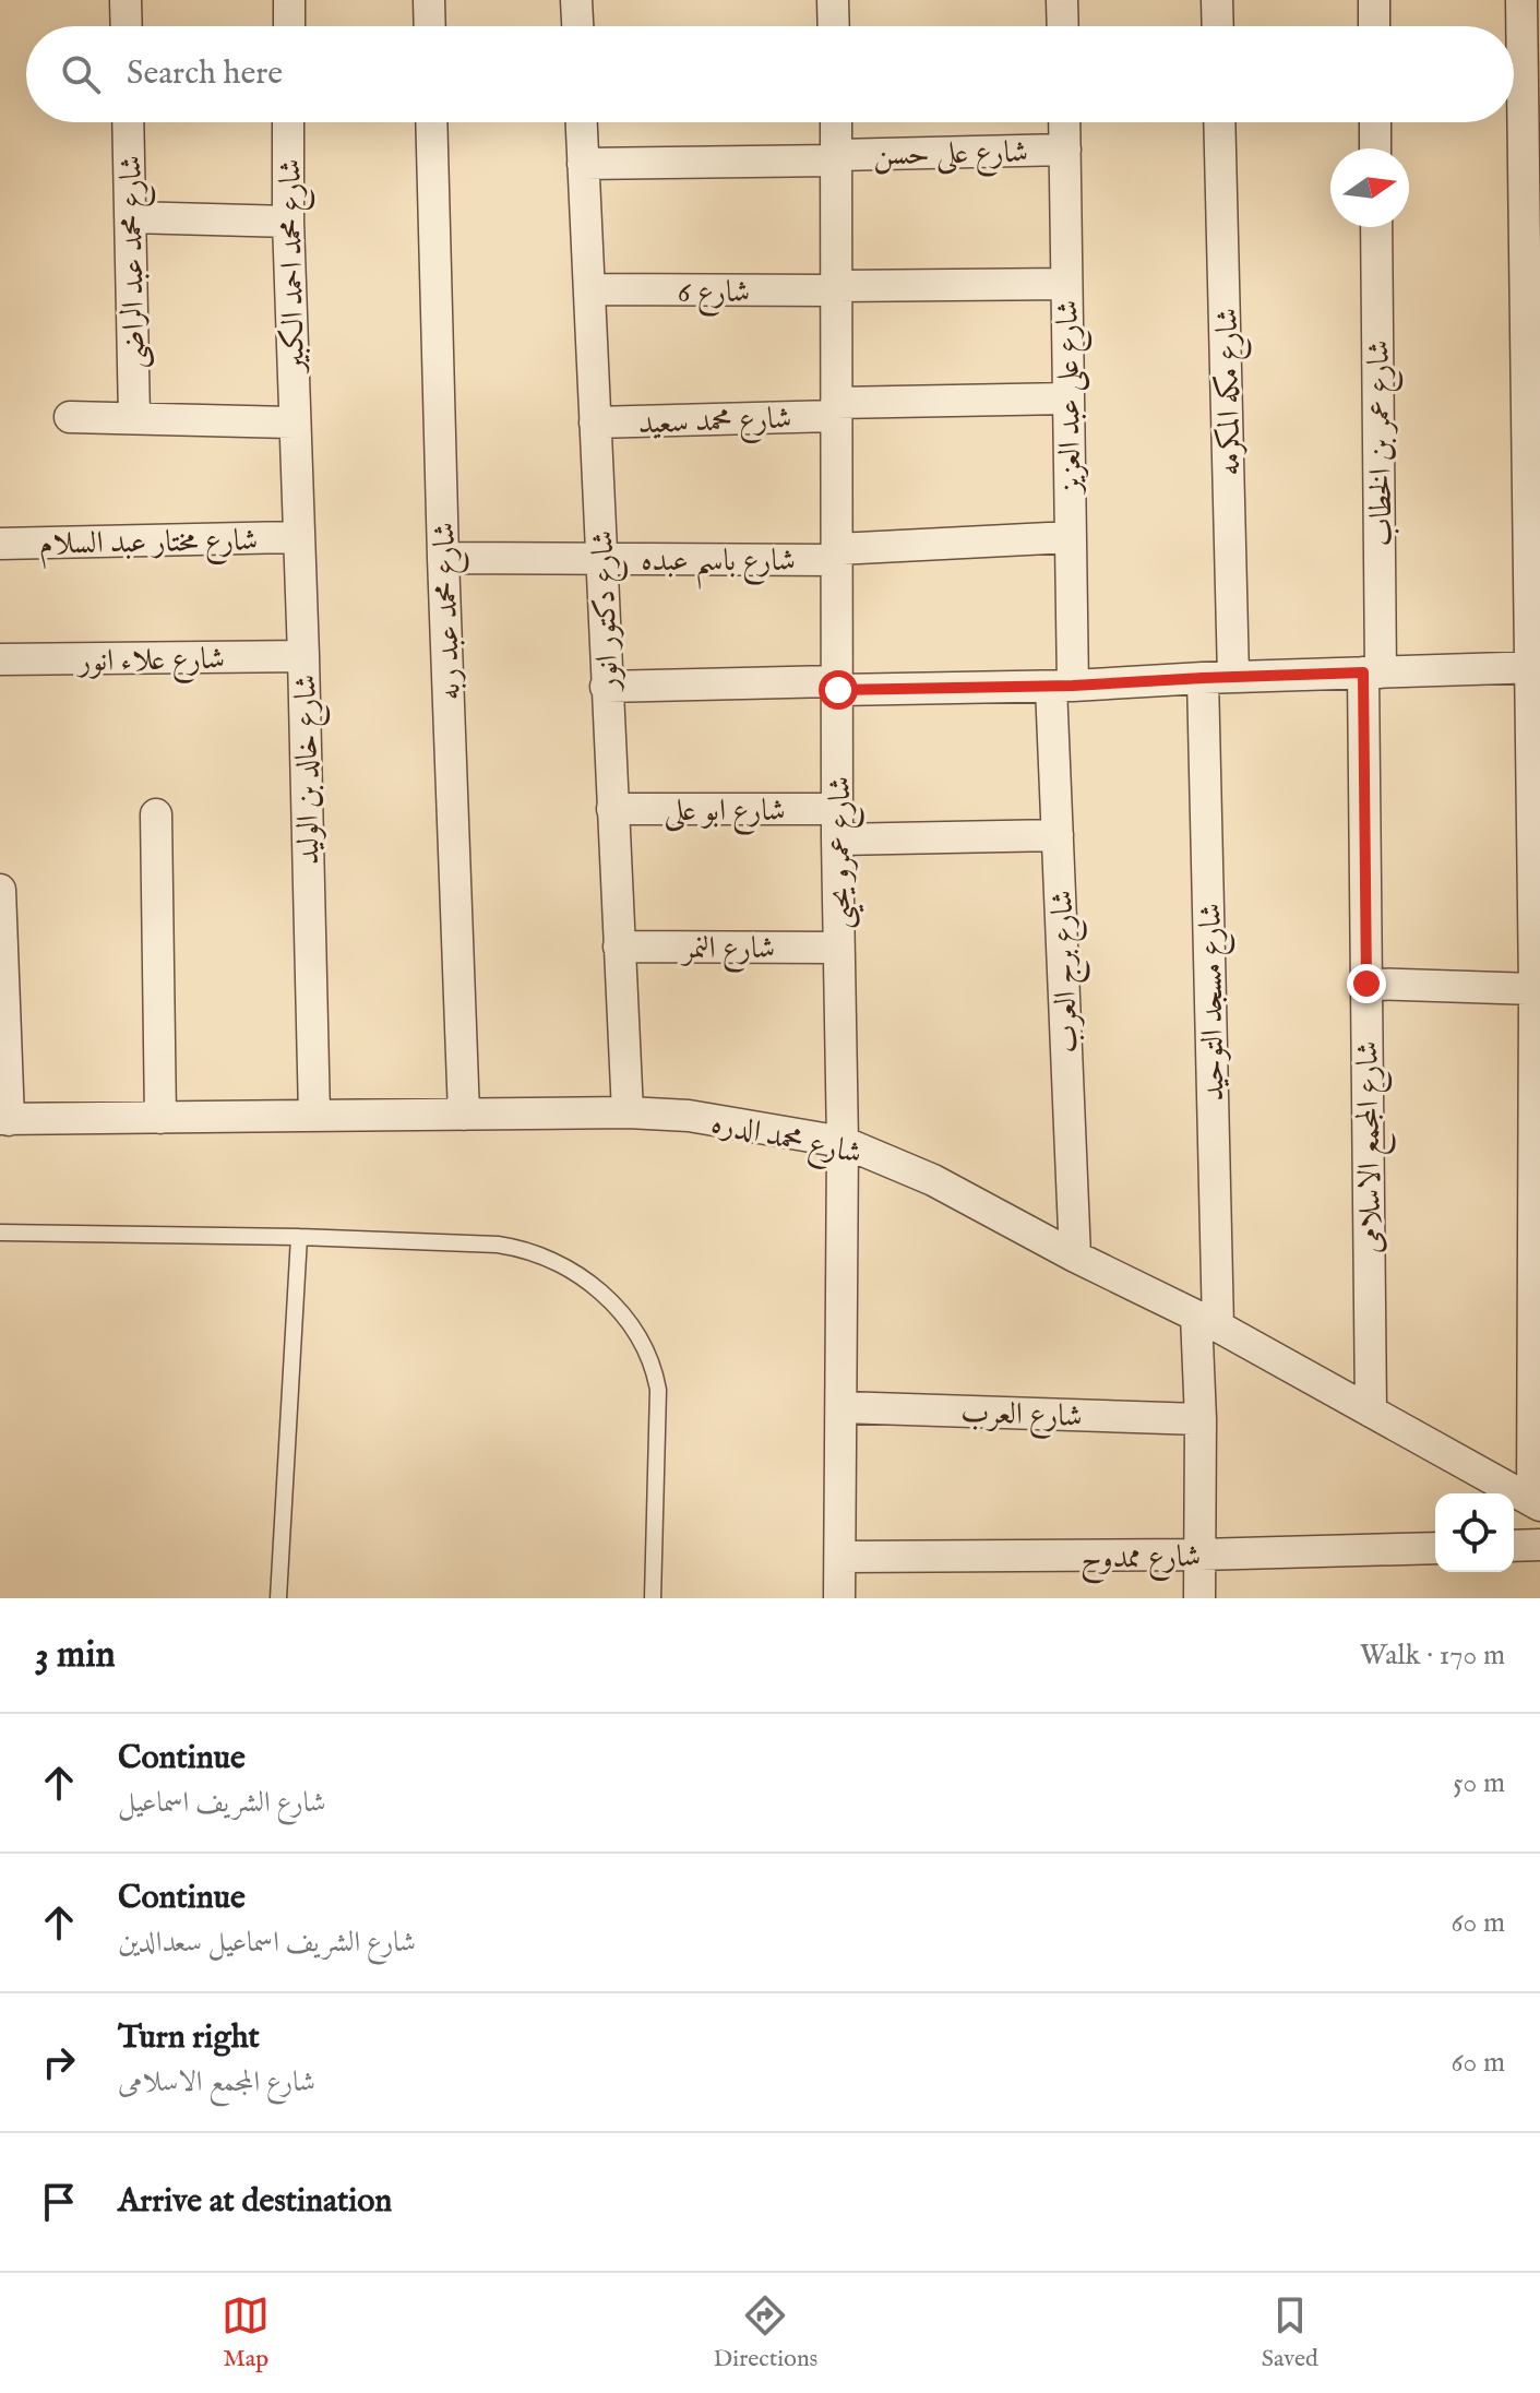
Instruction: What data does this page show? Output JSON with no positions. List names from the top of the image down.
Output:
{
  "streets": {
    "street": [
      "شارع على حسن",
      "شارع محمد عبد الراضى",
      "شارع محمد احمد الكبير",
      "شارع 6",
      "شارع مكه المكرمه",
      "شارع على عبد العزيز",
      "شارع محمد سعيد",
      "شارع عمر بن الخطاب",
      "شارع مختار عبد السلام",
      "شارع باسم عبده",
      "شارع دكتور انور",
      "شارع محمد عبد ربه",
      "شارع علاء انور",
      "شارع خالد بن الوليد",
      "شارع ابو على",
      "شارع عمرو يحيى",
      "شارع النمر",
      "شارع برج العرب",
      "شارع مسجد التوحيد",
      "شارع محمد الدره",
      "شارع المجمع الاسلامى",
      "شارع العرب",
      "شارع ممدوح"
    ]
  },
  "crossings": [
    ["شارع على حسن", "شارع على عبد العزيز"],
    ["شارع على حسن", "شارع دكتور انور"],
    ["شارع على حسن", "شارع عمرو يحيى"],
    ["شارع محمد احمد الكبير", "شارع خالد بن الوليد"],
    ["شارع 6", "شارع على عبد العزيز"],
    ["شارع 6", "شارع دكتور انور"],
    ["شارع 6", "شارع عمرو يحيى"],
    ["شارع على عبد العزيز", "شارع محمد سعيد"],
    ["شارع على عبد العزيز", "شارع باسم عبده"],
    ["شارع على عبد العزيز", "شارع برج العرب"],
    ["شارع محمد سعيد", "شارع دكتور انور"],
    ["شارع محمد سعيد", "شارع عمرو يحيى"],
    ["شارع عمر بن الخطاب", "شارع المجمع الاسلامى"],
    ["شارع مختار عبد السلام", "شارع خالد بن الوليد"],
    ["شارع باسم عبده", "شارع دكتور انور"],
    ["شارع باسم عبده", "شارع محمد عبد ربه"],
    ["شارع باسم عبده", "شارع عمرو يحيى"],
    ["شارع دكتور انور", "شارع ابو على"],
    ["شارع دكتور انور", "شارع النمر"],
    ["شارع دكتور انور", "شارع محمد الدره"],
    ["شارع محمد عبد ربه", "شارع محمد الدره"],
    ["شارع علاء انور", "شارع خالد بن الوليد"],
    ["شارع خالد بن الوليد", "شارع محمد الدره"],
    ["شارع ابو على", "شارع عمرو يحيى"],
    ["شارع عمرو يحيى", "شارع النمر"],
    ["شارع عمرو يحيى", "شارع محمد الدره"],
    ["شارع عمرو يحيى", "شارع العرب"],
    ["شارع عمرو يحيى", "شارع ممدوح"],
    ["شارع برج العرب", "شارع محمد الدره"],
    ["شارع مسجد التوحيد", "شارع محمد الدره"],
    ["شارع مسجد التوحيد", "شارع العرب"],
    ["شارع مسجد التوحيد", "شارع ممدوح"],
    ["شارع محمد الدره", "شارع المجمع الاسلامى"]
  ],
  "north": "right",
  "page": {
    "search": "Search here",
    "heading": ["3 min", "Walk · 170 m"],
    "list": [
      ["Continue", "شارع الشريف اسماعيل", "50 m"],
      ["Continue", "شارع الشريف اسماعيل سعدالدين", "60 m"],
      ["Turn right", "شارع المجمع الاسلامى", "60 m"],
      "Arrive at destination"
    ],
    "nav": ["Map", "Directions", "Saved"]
  }
}
